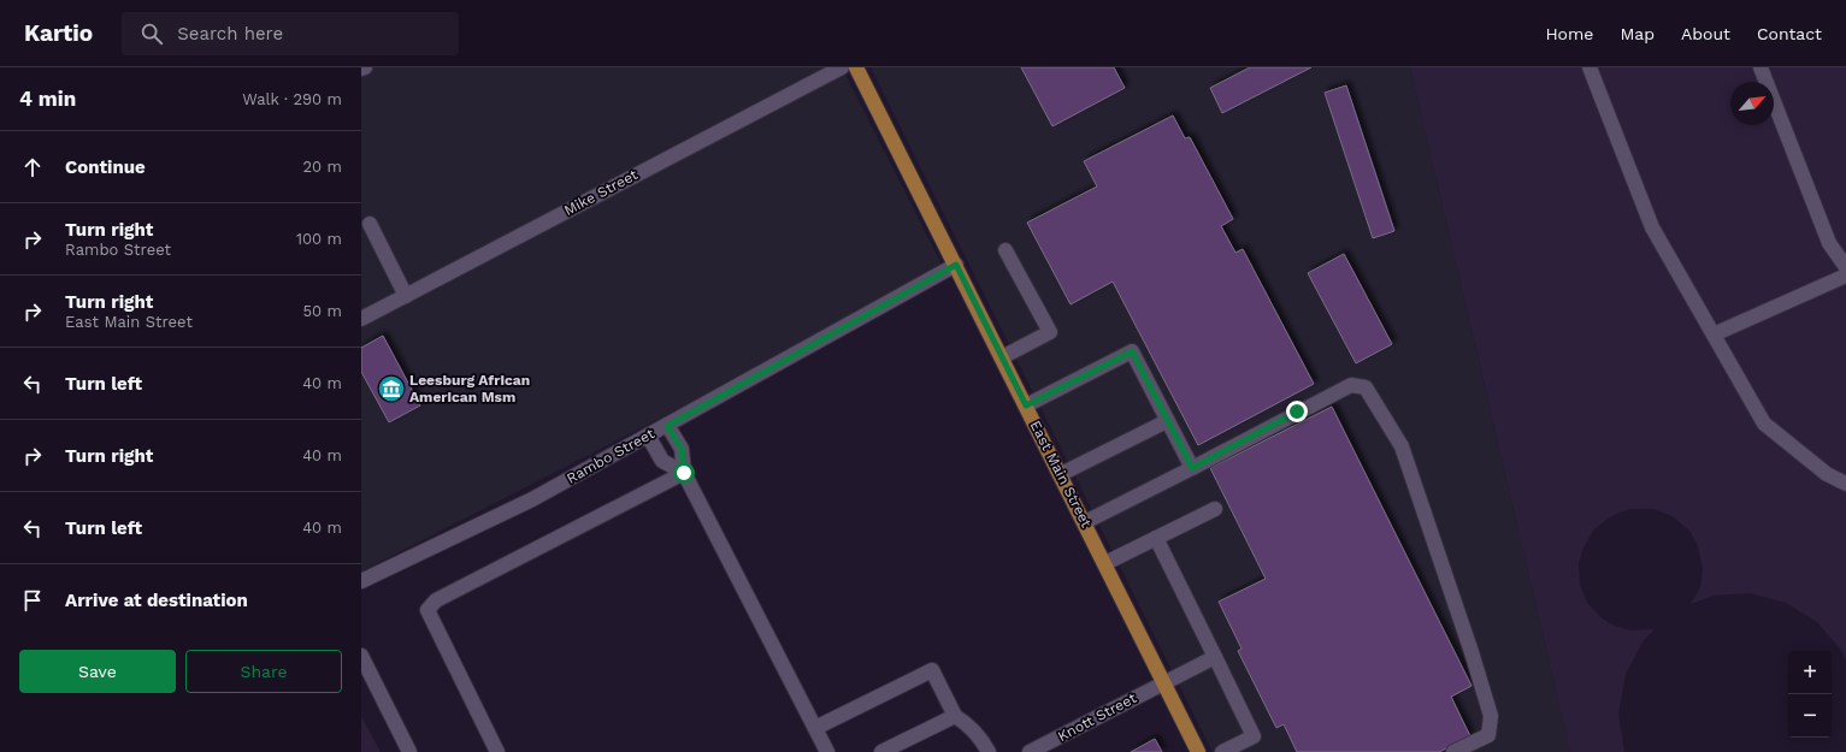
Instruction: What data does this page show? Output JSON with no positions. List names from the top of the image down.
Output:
{
  "streets": {
    "main road": ["East Main Street"],
    "street": ["Mike Street", "Rambo Street", "Knott Street"]
  },
  "crossings": [
    ["Rambo Street", "East Main Street"],
    ["East Main Street", "Knott Street"]
  ],
  "places": {
    "museum": ["Leesburg African American Msm"]
  },
  "north": "top right",
  "page": {
    "header": "Kartio",
    "search": "Search here",
    "nav": [
      "Home",
      "Map",
      "About",
      "Contact"
    ],
    "heading": ["4 min", "Walk · 290 m"],
    "list": [
      ["Continue", "20 m"],
      ["Turn right", "Rambo Street", "100 m"],
      ["Turn right", "East Main Street", "50 m"],
      ["Turn left", "40 m"],
      ["Turn right", "40 m"],
      ["Turn left", "40 m"],
      "Arrive at destination"
    ],
    "buttons": ["Save", "Share"],
    "map_buttons": ["+", "−"]
  }
}
